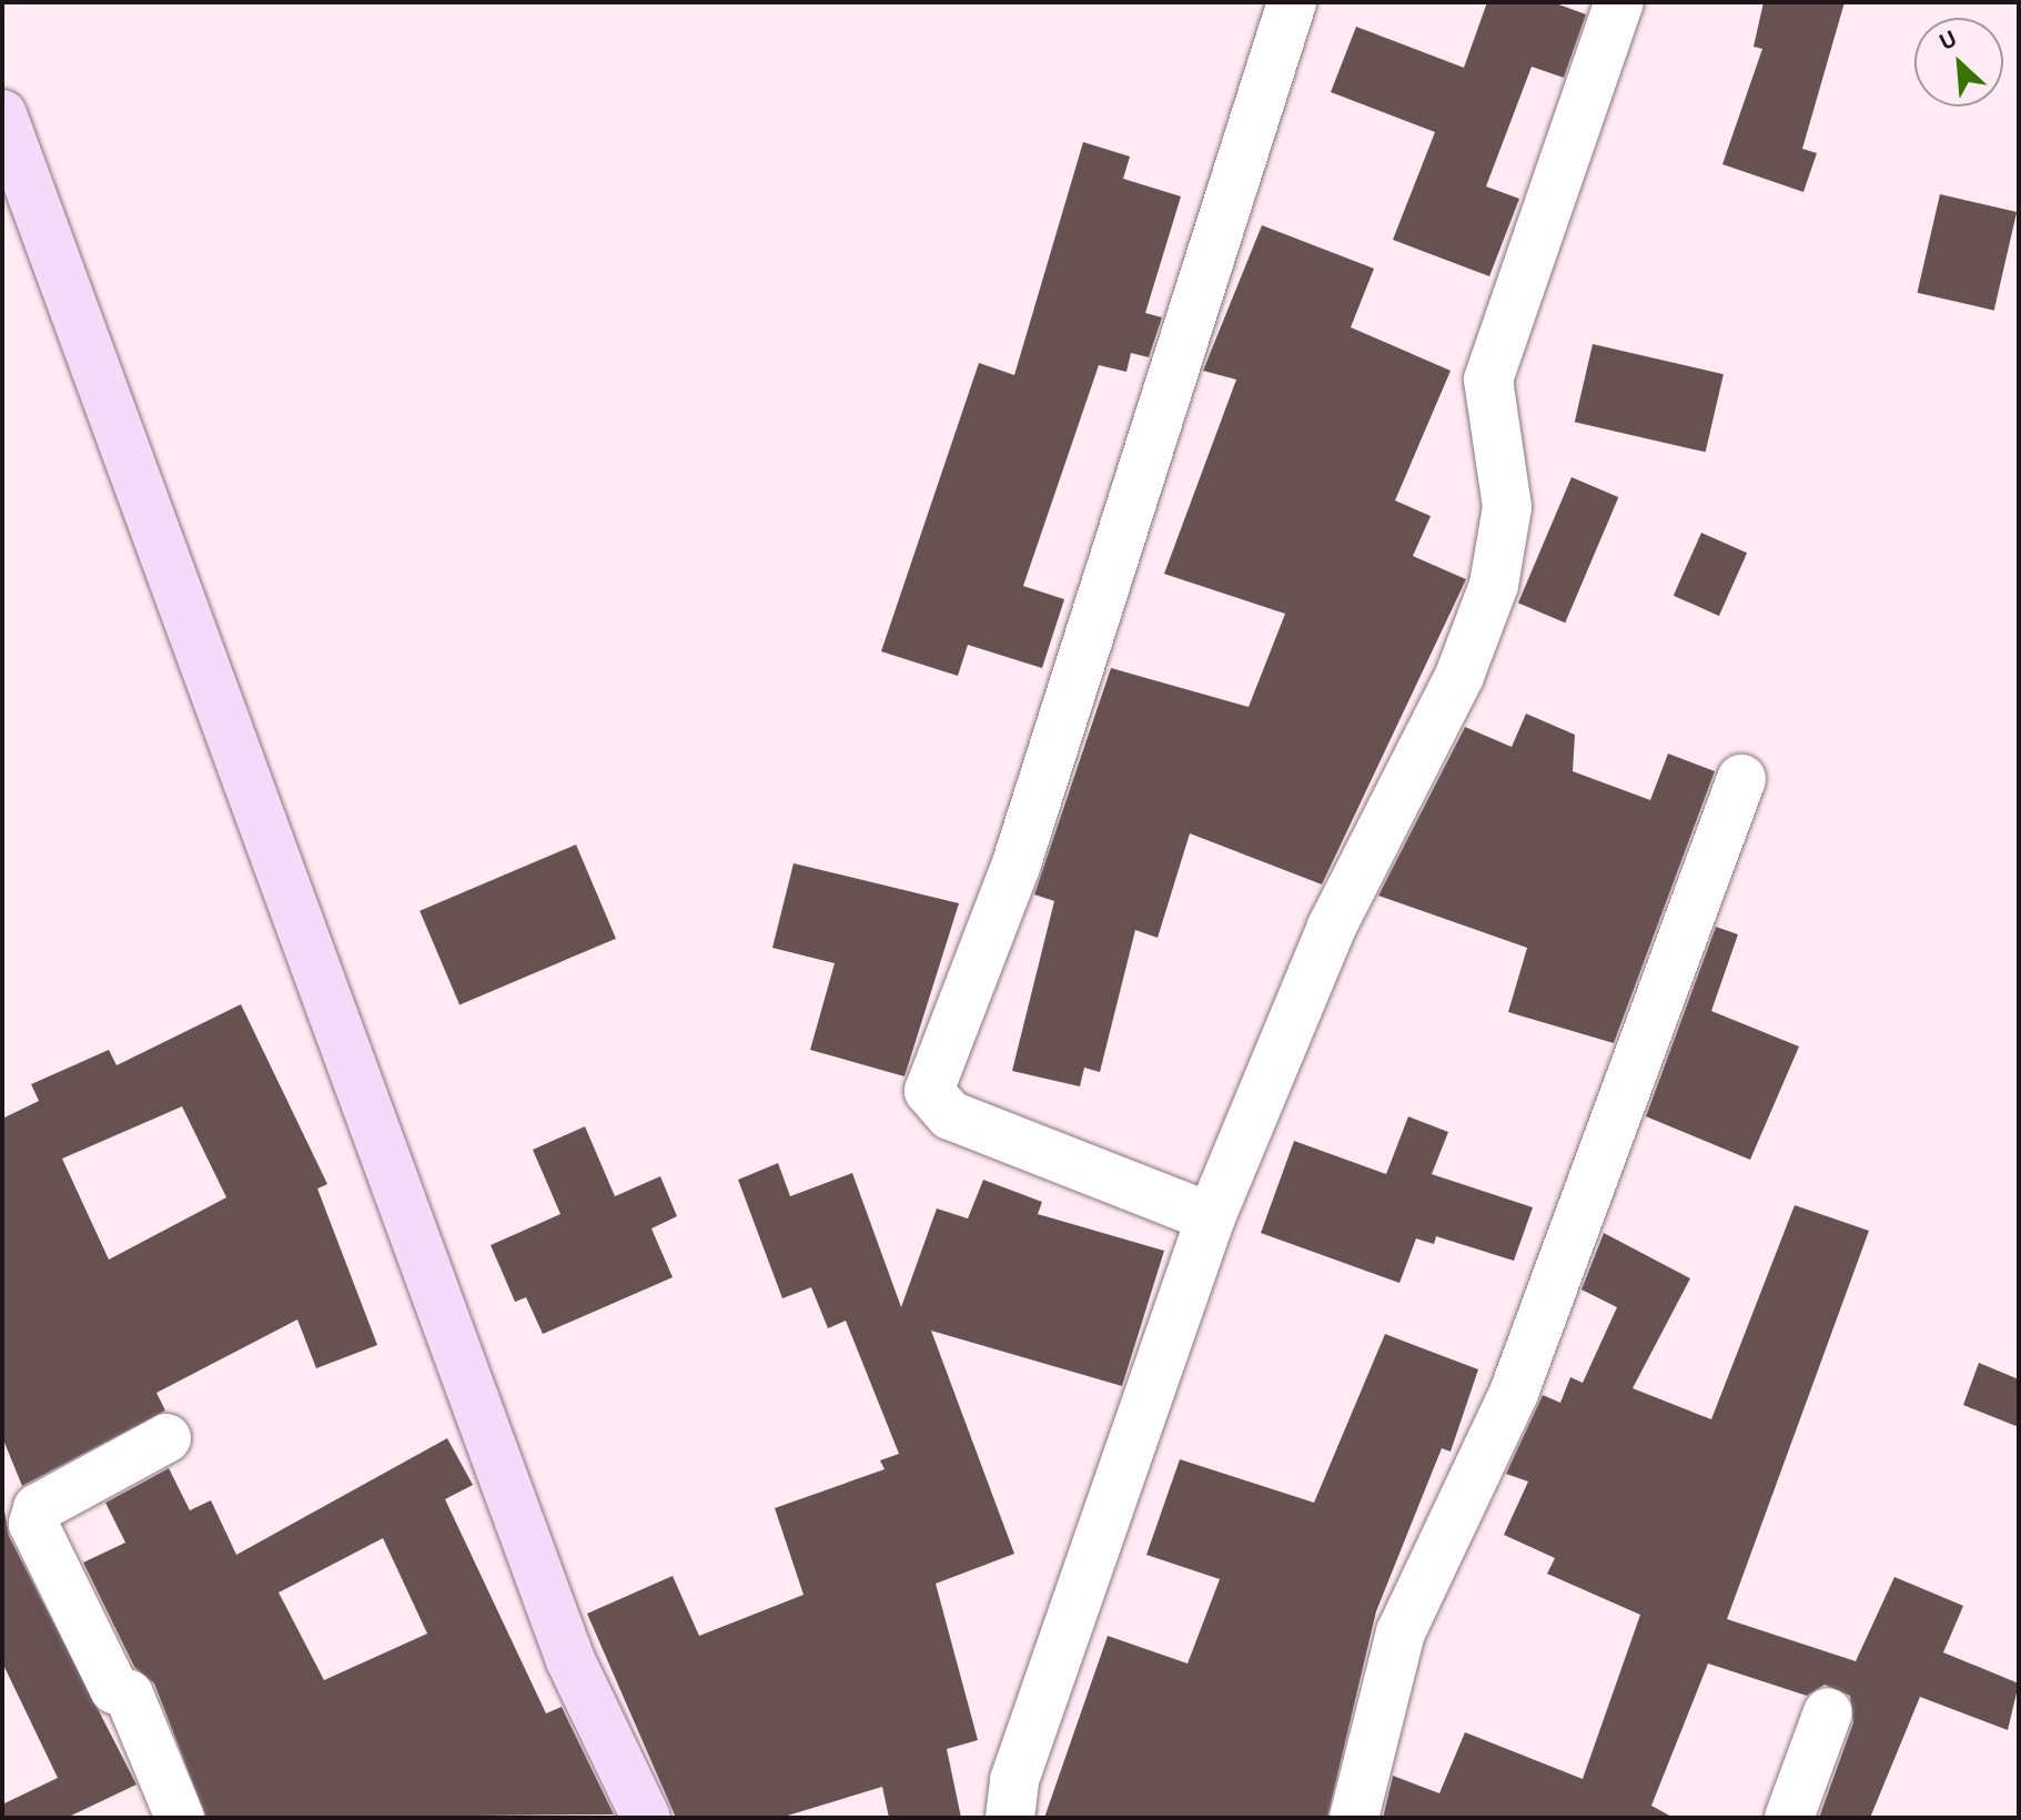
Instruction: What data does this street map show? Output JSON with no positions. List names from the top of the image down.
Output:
{
  "north": "top left"
}
